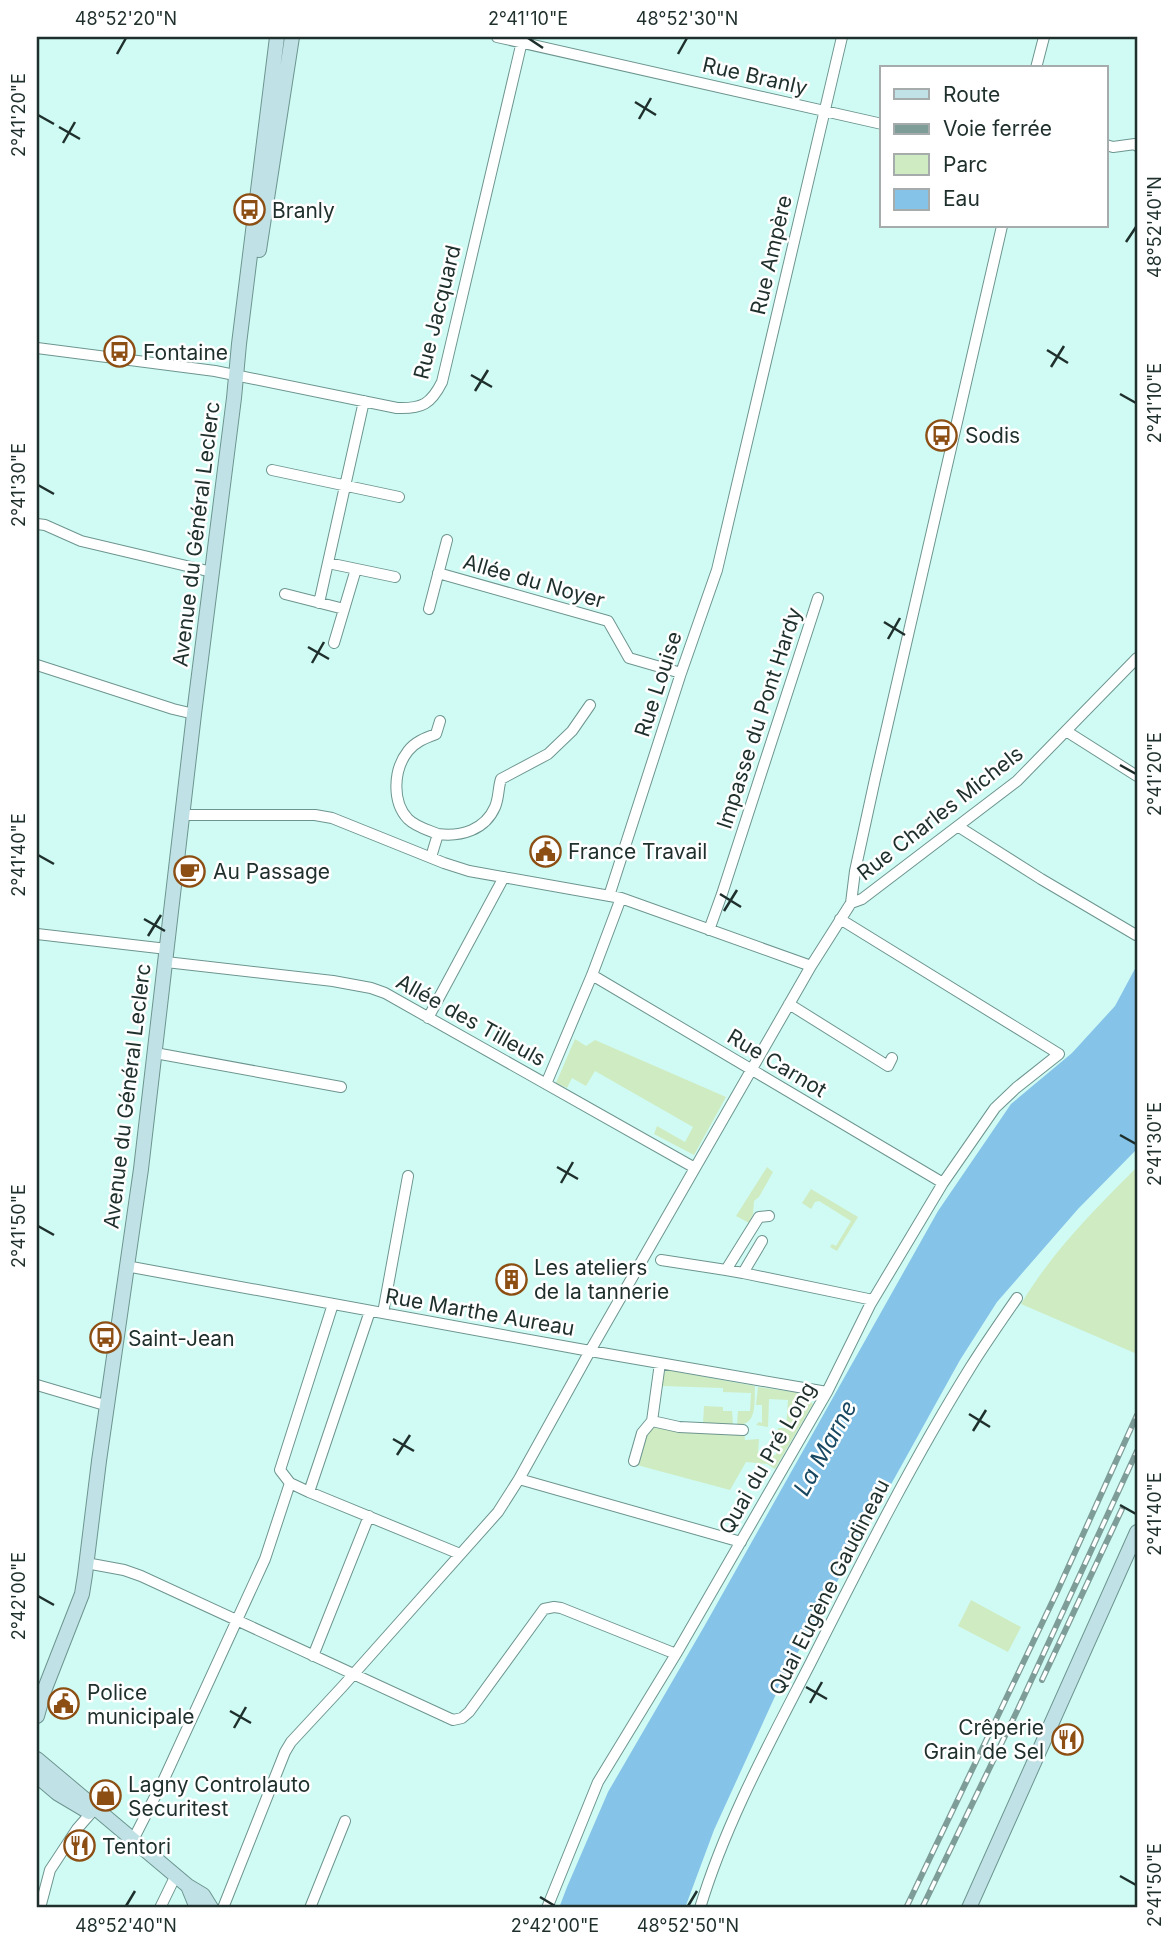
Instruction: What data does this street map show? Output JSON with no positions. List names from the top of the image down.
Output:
{
  "streets": {
    "main road": ["Avenue du Général Leclerc"],
    "street": [
      "Rue Branly",
      "Rue Ampère",
      "Rue Jacquard",
      "Allée du Noyer",
      "Rue Louise",
      "Impasse du Pont Hardy",
      "Rue Charles Michels",
      "Allée des Tilleuls",
      "Rue Carnot",
      "Rue Marthe Aureau",
      "Quai du Pré Long",
      "Quai Eugène Gaudineau"
    ]
  },
  "crossings": [
    ["Rue Branly", "Rue Ampère"],
    ["Rue Branly", "Rue Jacquard"],
    ["Rue Ampère", "Rue Louise"],
    ["Rue Jacquard", "Avenue du Général Leclerc"],
    ["Avenue du Général Leclerc", "Allée des Tilleuls"],
    ["Avenue du Général Leclerc", "Rue Marthe Aureau"],
    ["Allée du Noyer", "Rue Louise"],
    ["Rue Carnot", "Quai du Pré Long"],
    ["Rue Marthe Aureau", "Quai du Pré Long"]
  ],
  "water": ["La Marne"],
  "places": {
    "bus stop": [
      "Branly",
      "Fontaine",
      "Sodis",
      "Saint-Jean"
    ],
    "public building": ["France Travail", "Police municipale"],
    "cafe": ["Au Passage"],
    "building": ["Les ateliers de la tannerie"],
    "restaurant": ["Crêperie Grain de Sel", "Tentori"],
    "shop": ["Lagny Controlauto Securitest"]
  },
  "legend": [
    "Route",
    "Voie ferrée",
    "Parc",
    "Eau"
  ],
  "coordinates": [
    "48°52'20\"N",
    "2°41'10\"E",
    "48°52'30\"N",
    "2°41'20\"E",
    "48°52'40\"N",
    "2°41'30\"E",
    "2°41'40\"E",
    "2°41'50\"E",
    "2°42'00\"E",
    "48°52'50\"N"
  ]
}
